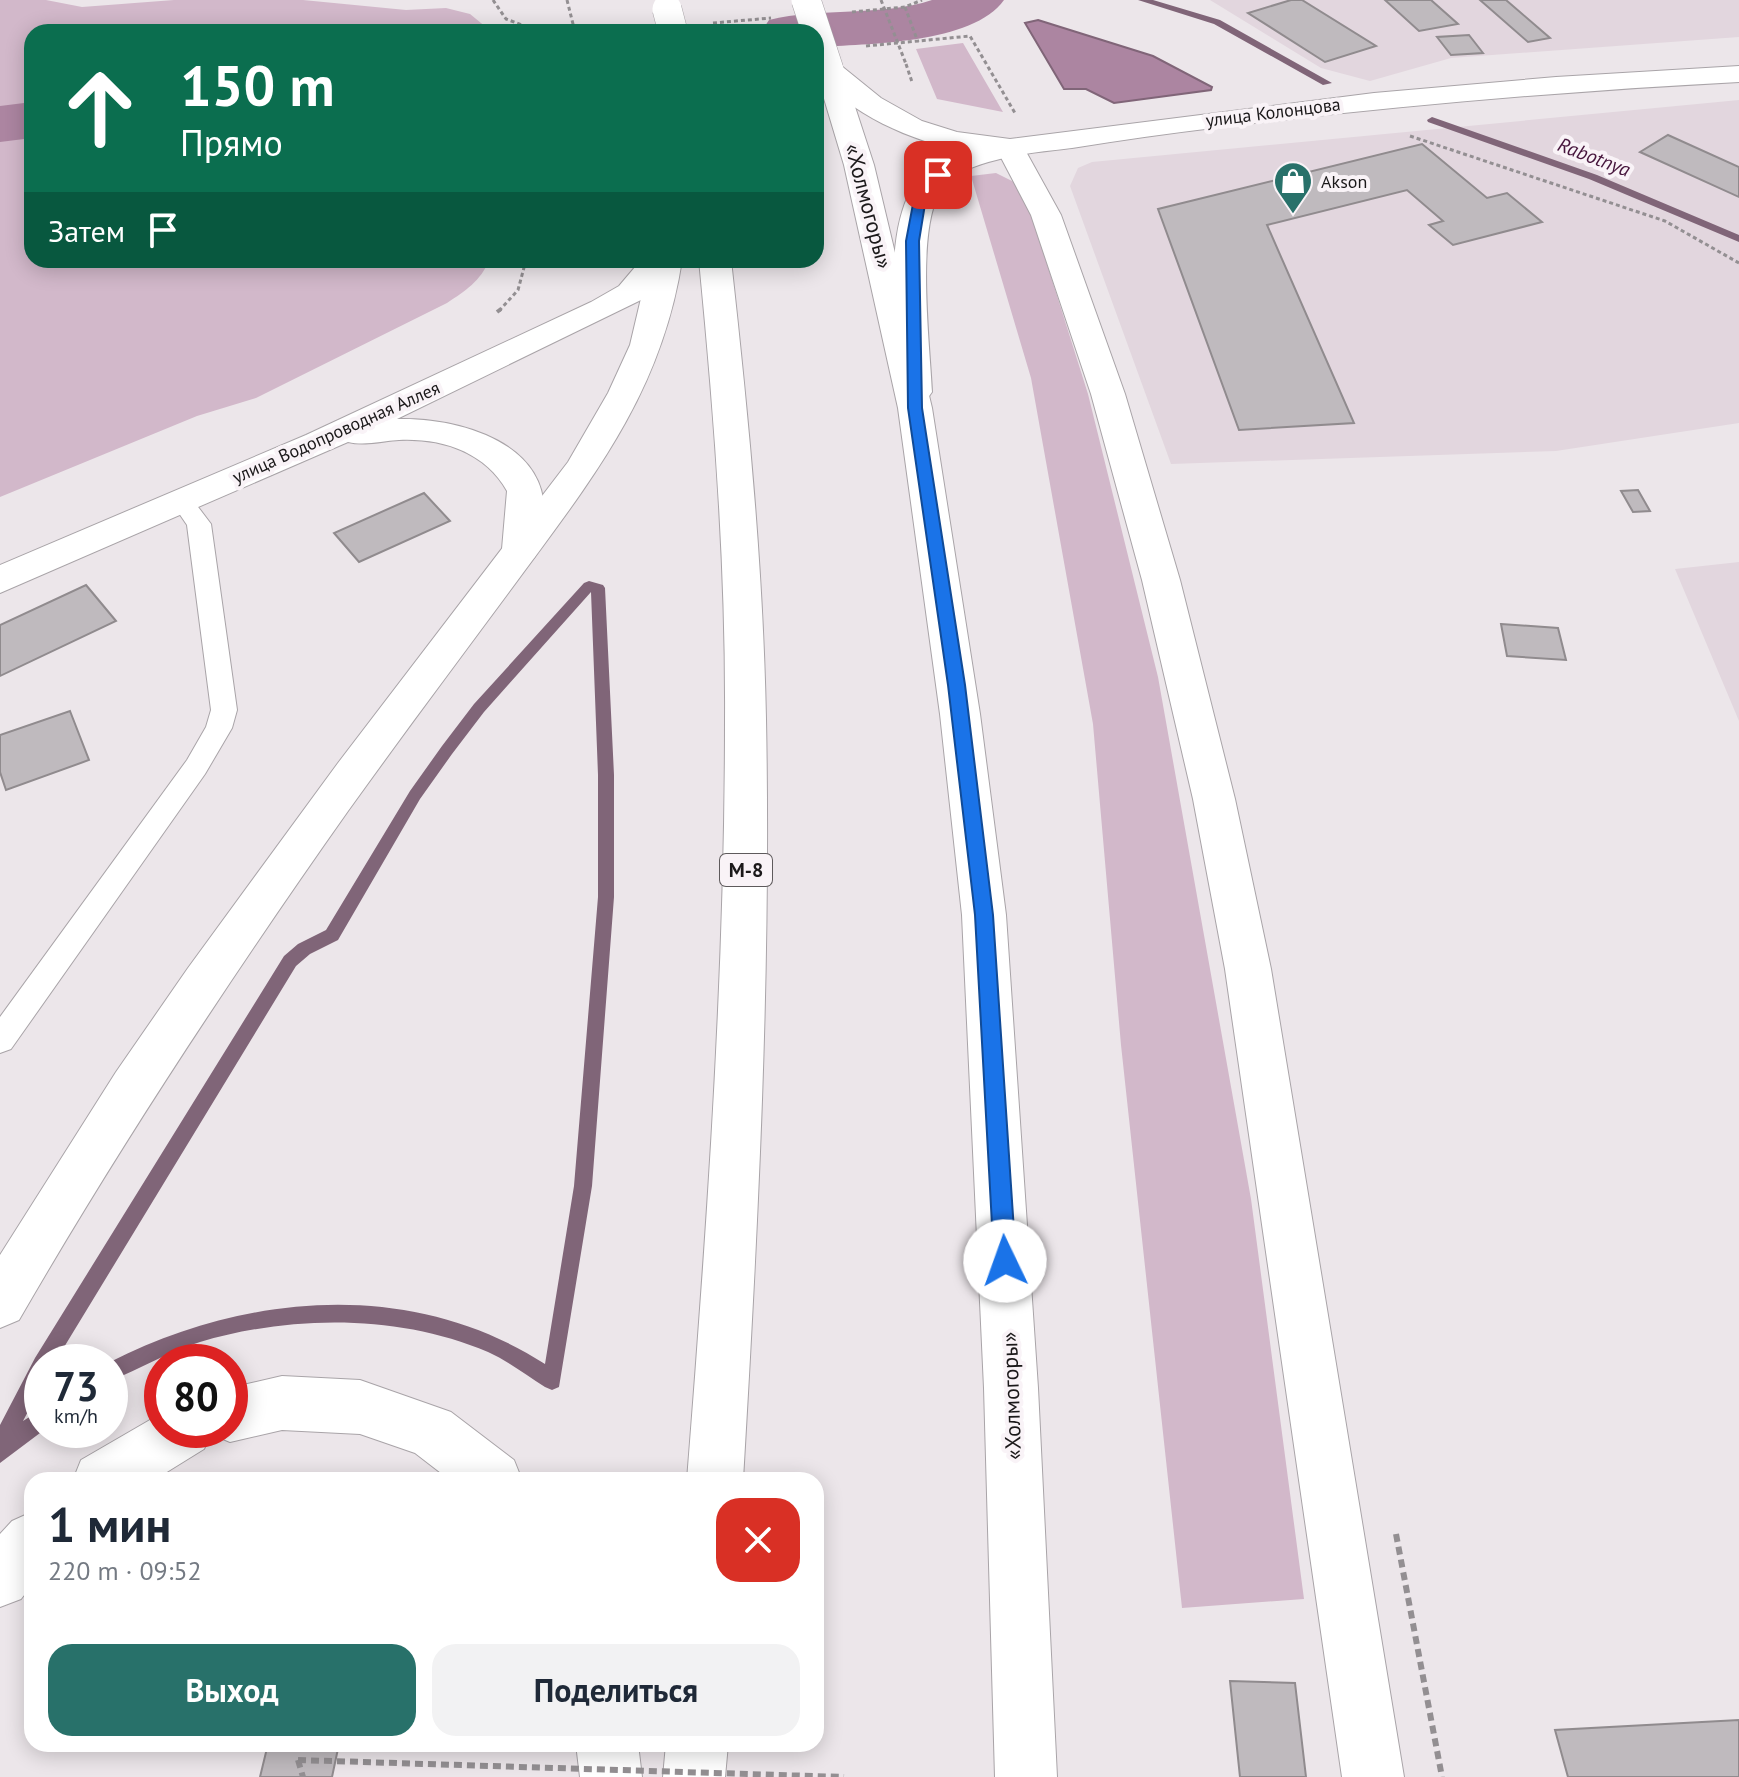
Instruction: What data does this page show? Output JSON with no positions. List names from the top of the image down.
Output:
{
  "streets": {
    "main road": [
      "улица Колонцова",
      "«Холмогоры»",
      "улица Водопроводная Аллея",
      "М-8"
    ]
  },
  "crossings": [
    ["улица Колонцова", "«Холмогоры»"]
  ],
  "water": ["Rabotnya"],
  "places": {
    "shop": ["Akson"]
  },
  "page": {
    "turn": ["150 m", "Прямо"],
    "then": "Затем",
    "speed": "73 km/h",
    "limit": "80",
    "heading": ["1 мин", "220 m · 09:52"],
    "buttons": ["Выход", "Поделиться"]
  }
}
